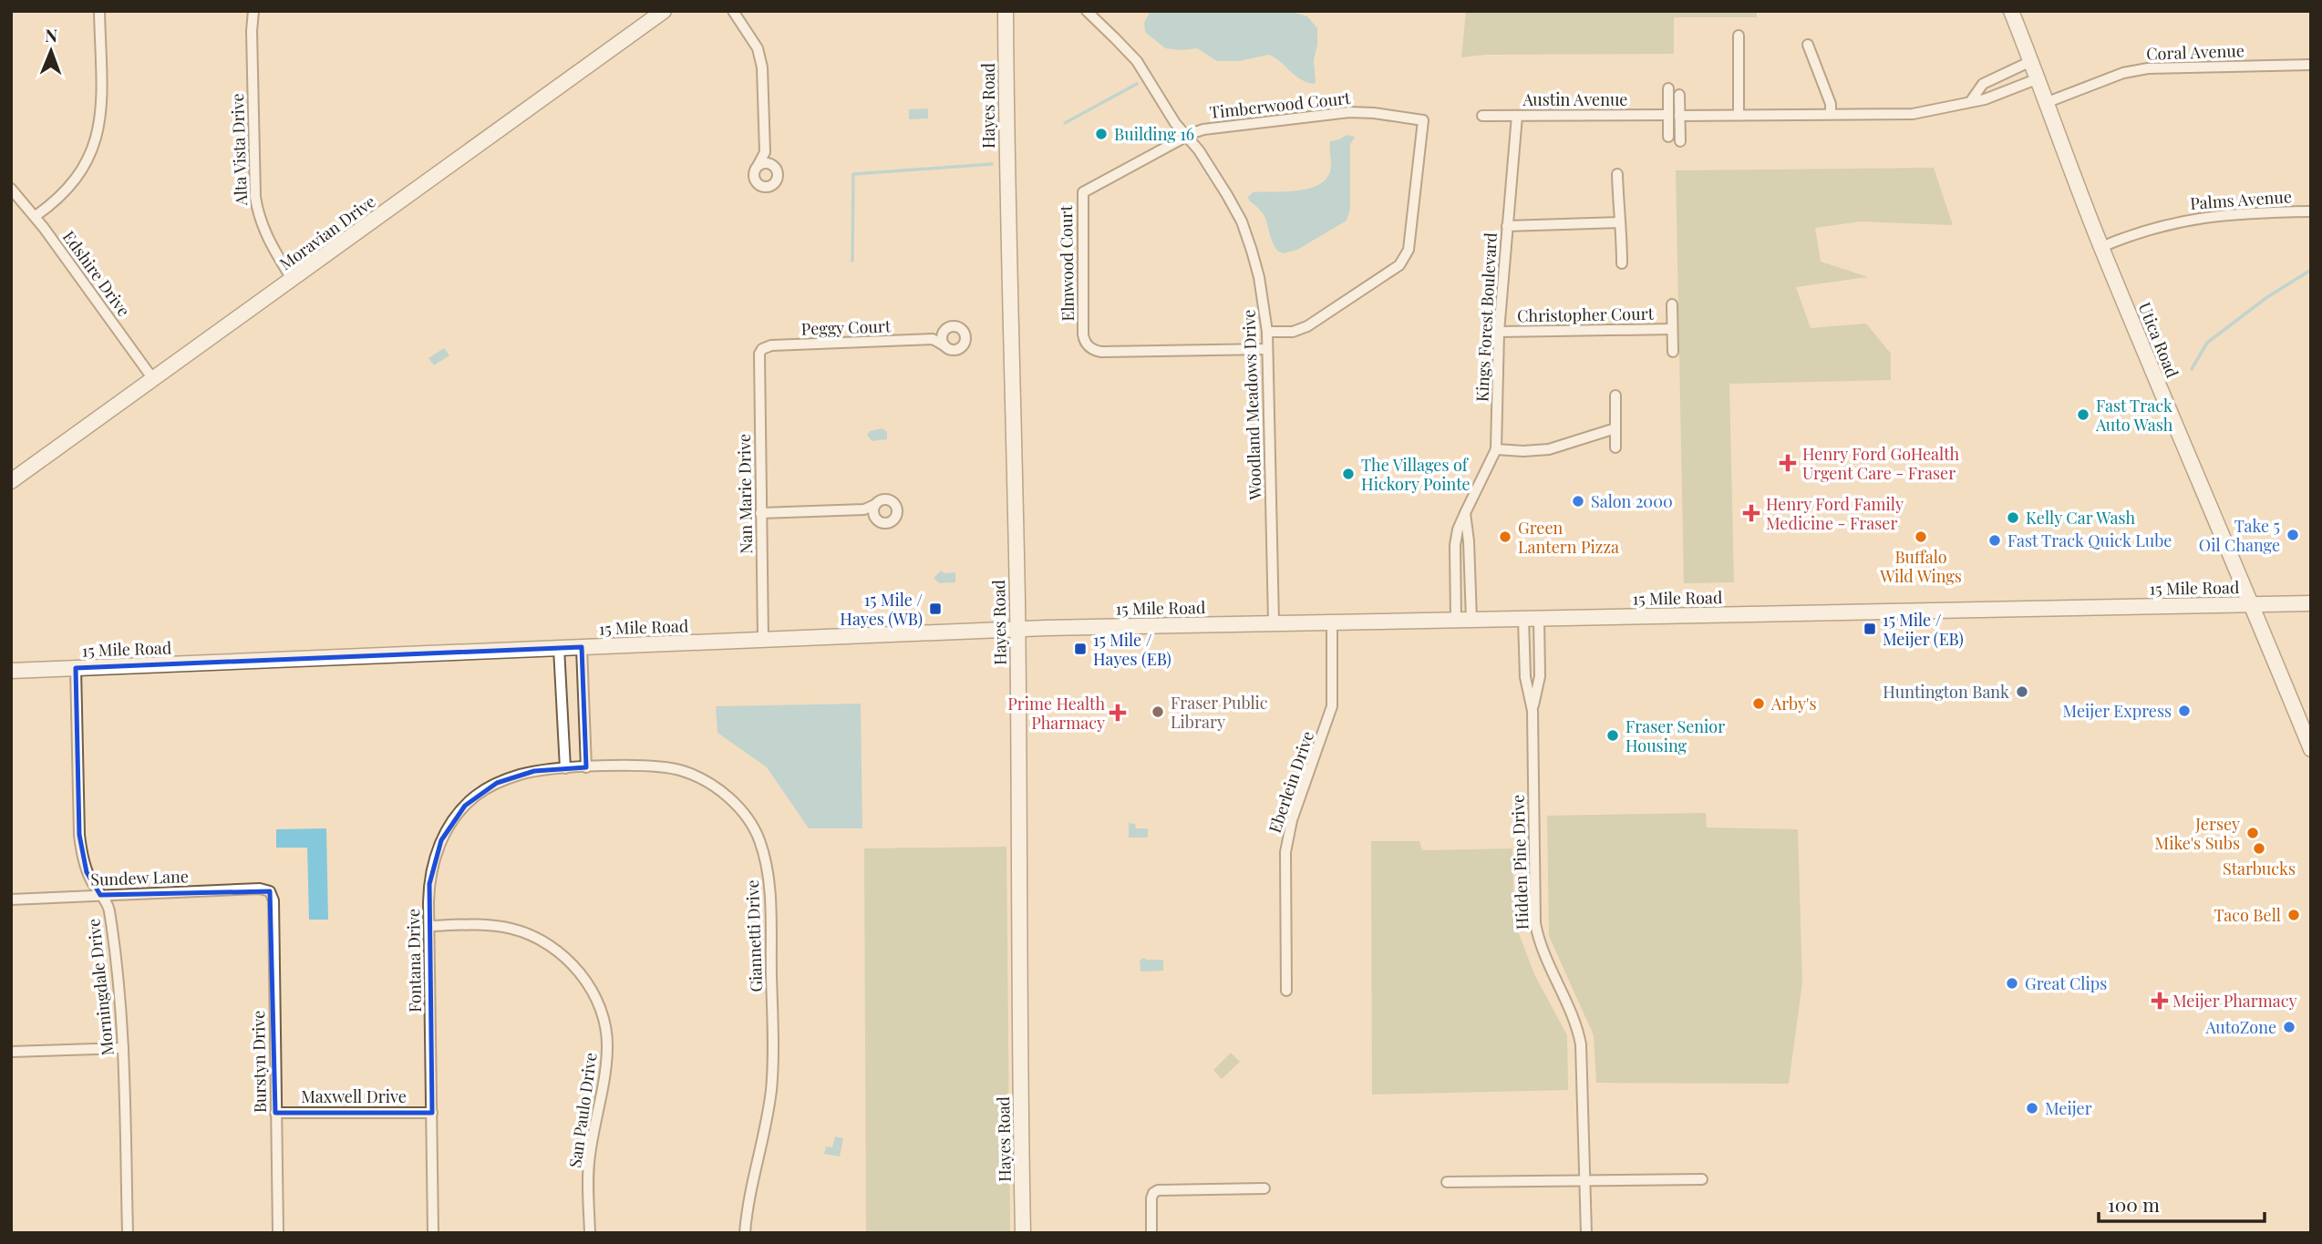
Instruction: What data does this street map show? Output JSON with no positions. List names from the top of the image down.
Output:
{
  "streets": {
    "main road": [
      "Hayes Road",
      "Moravian Drive",
      "Utica Road",
      "15 Mile Road"
    ],
    "street": [
      "Coral Avenue",
      "Austin Avenue",
      "Timberwood Court",
      "Alta Vista Drive",
      "Palms Avenue",
      "Elmwood Court",
      "Edshire Drive",
      "Christopher Court",
      "Kings Forest Boulevard",
      "Peggy Court",
      "Woodland Meadows Drive",
      "Nan Marie Drive",
      "Eberlein Drive",
      "Hidden Pine Drive",
      "Sundew Lane",
      "Giannetti Drive",
      "Fontana Drive",
      "Morningdale Drive",
      "Burstyn Drive",
      "Maxwell Drive",
      "San Paulo Drive"
    ]
  },
  "crossings": [
    ["Coral Avenue", "Utica Road"],
    ["Austin Avenue", "Kings Forest Boulevard"],
    ["Timberwood Court", "Elmwood Court"],
    ["Timberwood Court", "Woodland Meadows Drive"],
    ["Hayes Road", "15 Mile Road"],
    ["Alta Vista Drive", "Moravian Drive"],
    ["Palms Avenue", "Utica Road"],
    ["Moravian Drive", "Edshire Drive"],
    ["Elmwood Court", "Woodland Meadows Drive"],
    ["Christopher Court", "Kings Forest Boulevard"],
    ["Kings Forest Boulevard", "15 Mile Road"],
    ["Peggy Court", "Nan Marie Drive"],
    ["Utica Road", "15 Mile Road"],
    ["Woodland Meadows Drive", "15 Mile Road"],
    ["Nan Marie Drive", "15 Mile Road"],
    ["15 Mile Road", "Eberlein Drive"],
    ["15 Mile Road", "Hidden Pine Drive"],
    ["15 Mile Road", "Morningdale Drive"],
    ["Sundew Lane", "Morningdale Drive"],
    ["Sundew Lane", "Burstyn Drive"],
    ["Giannetti Drive", "Fontana Drive"],
    ["Fontana Drive", "Maxwell Drive"],
    ["Fontana Drive", "San Paulo Drive"],
    ["Burstyn Drive", "Maxwell Drive"]
  ],
  "places": {
    "other": [
      "Building 16",
      "Fast Track Auto Wash",
      "The Villages of Hickory Pointe",
      "Salon 2000",
      "Kelly Car Wash",
      "Take 5 Oil Change",
      "Green Lantern Pizza",
      "Buffalo Wild Wings",
      "Fast Track Quick Lube",
      "Huntington Bank",
      "Arby's",
      "Meijer Express",
      "Fraser Public Library",
      "Fraser Senior Housing",
      "Jersey Mike's Subs",
      "Starbucks",
      "Taco Bell",
      "Great Clips",
      "AutoZone",
      "Meijer"
    ],
    "health": [
      "Henry Ford GoHealth Urgent Care - Fraser",
      "Henry Ford Family Medicine - Fraser",
      "Prime Health Pharmacy",
      "Meijer Pharmacy"
    ],
    "transit": ["15 Mile / Hayes (WB)", "15 Mile / Meijer (EB)", "15 Mile / Hayes (EB)"]
  },
  "scale_bar": "100 m",
  "north": "top"
}
